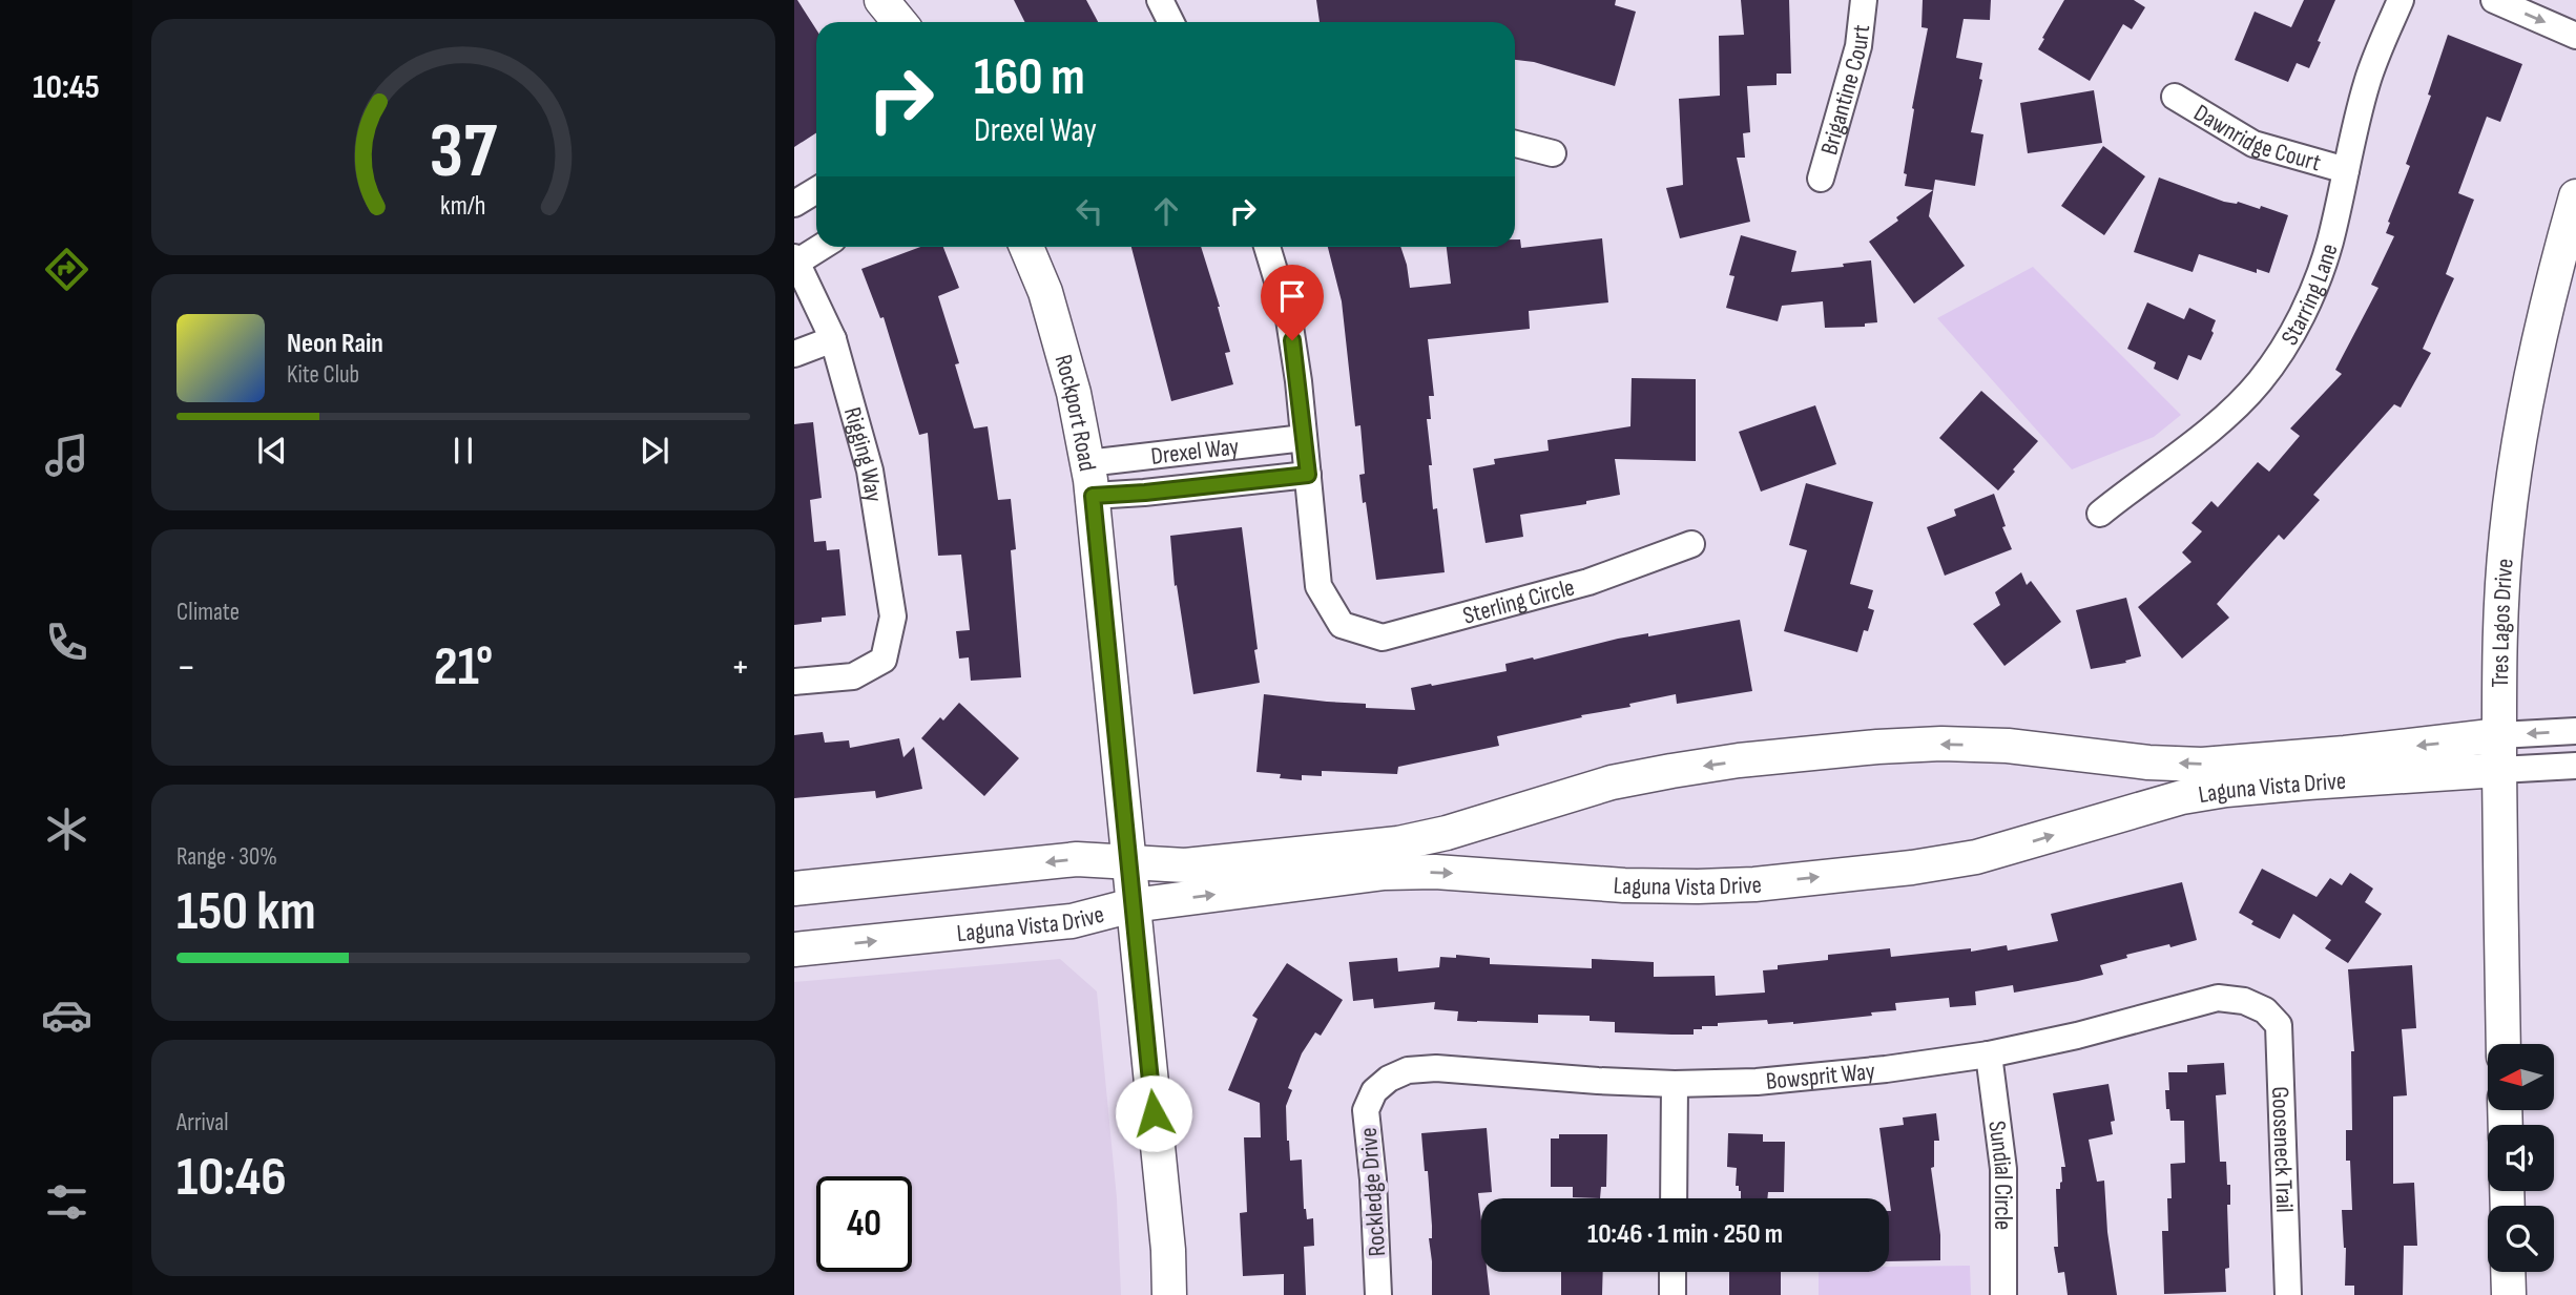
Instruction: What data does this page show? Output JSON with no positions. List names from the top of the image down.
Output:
{
  "streets": {
    "street": [
      "Brigantine Court",
      "Dawnridge Court",
      "Starring Lane",
      "Rockport Road",
      "Drexel Way",
      "Rigging Way",
      "Sterling Circle",
      "Tres Lagos Drive",
      "Laguna Vista Drive",
      "Bowsprit Way",
      "Gooseneck Trail",
      "Sundial Circle",
      "Rockledge Drive"
    ]
  },
  "crossings": [
    ["Dawnridge Court", "Starring Lane"],
    ["Rockport Road", "Drexel Way"],
    ["Rockport Road", "Laguna Vista Drive"],
    ["Drexel Way", "Sterling Circle"],
    ["Tres Lagos Drive", "Laguna Vista Drive"],
    ["Bowsprit Way", "Gooseneck Trail"],
    ["Bowsprit Way", "Sundial Circle"],
    ["Bowsprit Way", "Rockledge Drive"]
  ],
  "north": "left",
  "page": {
    "tabs": "10:45",
    "turn": ["160 m", "Drexel Way"],
    "song": ["Neon Rain", "Kite Club"],
    "tile": [
      "Climate",
      ["Range · 30%", "150 km"],
      ["Arrival", "10:46"]
    ],
    "heat": ["−", "21°", "+"],
    "limit": "40",
    "trip": "10:46 · 1 min · 250 m",
    "gauge": ["37", "km/h"]
  }
}
